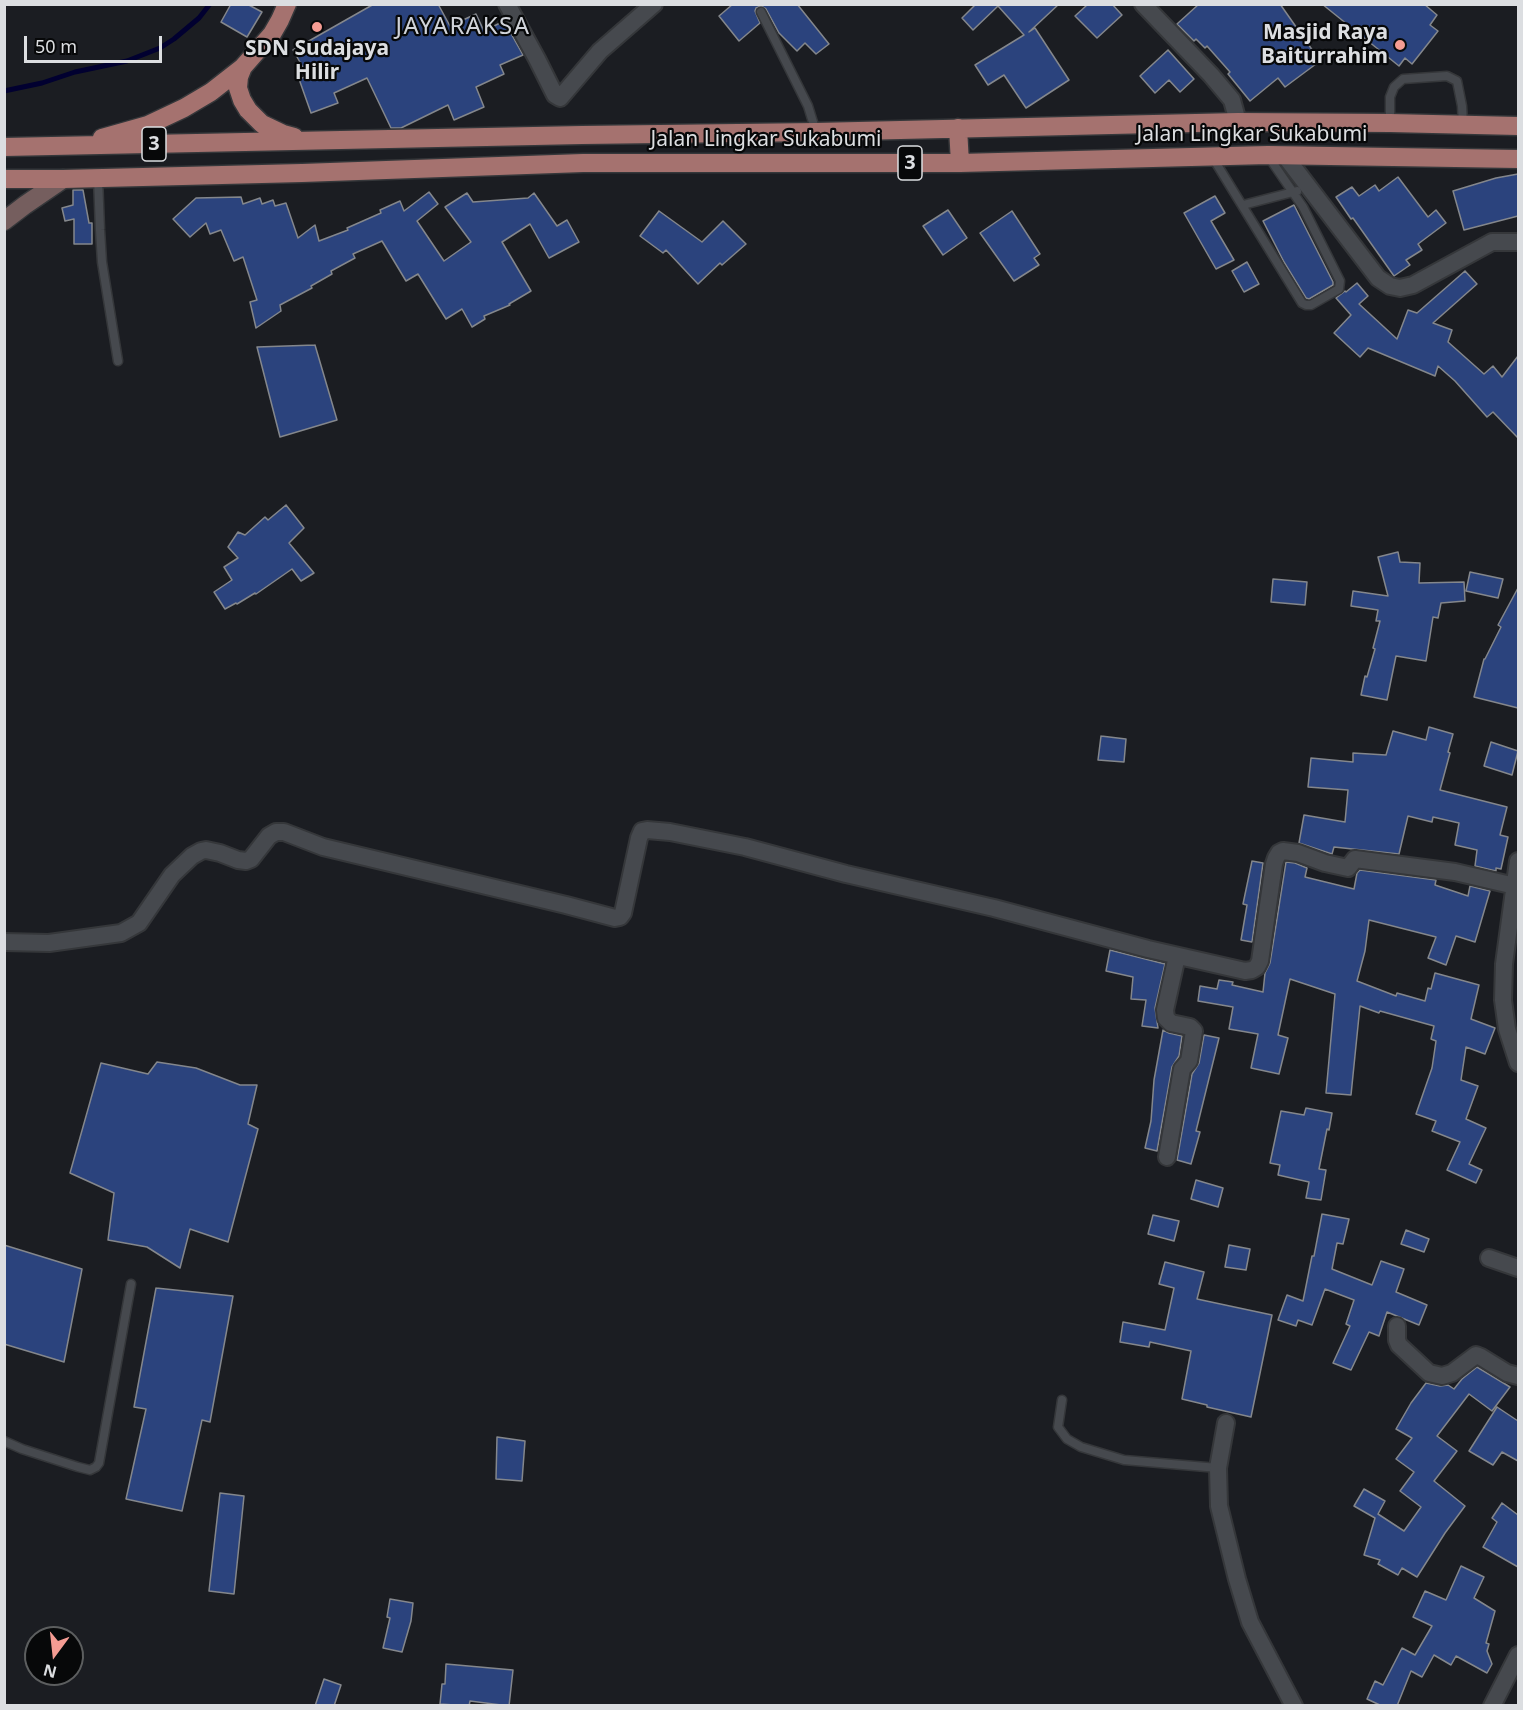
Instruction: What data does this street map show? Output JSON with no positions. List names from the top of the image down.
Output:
{
  "streets": {
    "main road": ["Jalan Lingkar Sukabumi", "3"]
  },
  "crossings": [
    ["Jalan Lingkar Sukabumi", "3"]
  ],
  "districts": ["JAYARAKSA"],
  "places": ["SDN Sudajaya Hilir", "Masjid Raya Baiturrahim"],
  "scale_bar": "50 m",
  "north": "bottom"
}
